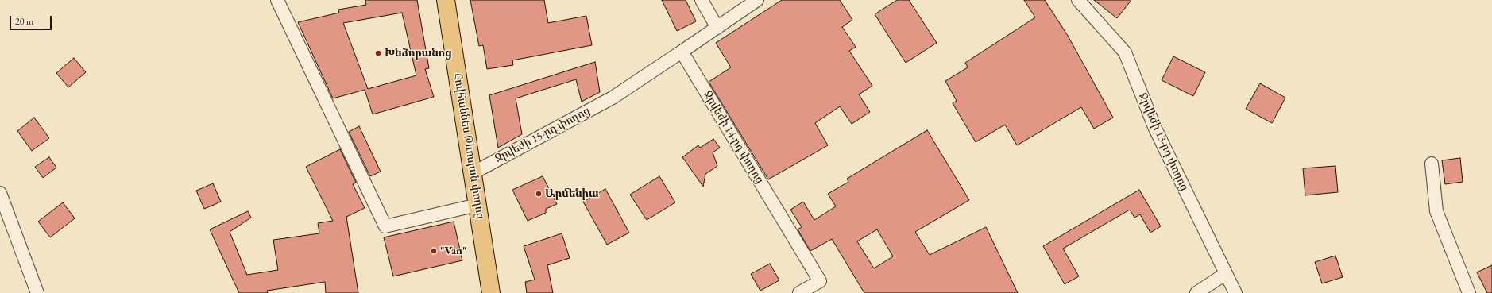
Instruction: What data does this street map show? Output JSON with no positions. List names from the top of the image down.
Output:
{
  "streets": {
    "main road": ["Հովհաննես Թևոսյան փողոց"],
    "street": ["Ջրվեժի 15-րդ փողոց", "Ջրվեժի 14-րդ փողոց", "Ջրվեժի 13-րդ փողոց"]
  },
  "crossings": [
    ["Ջրվեժի 15-րդ փողոց", "Ջրվեժի 14-րդ փողոց"],
    ["Ջրվեժի 15-րդ փողոց", "Հովհաննես Թևոսյան փողոց"]
  ],
  "places": ["Խնձորանոց", "Արմենիա", "\"Van\""],
  "scale_bar": "20 m"
}
